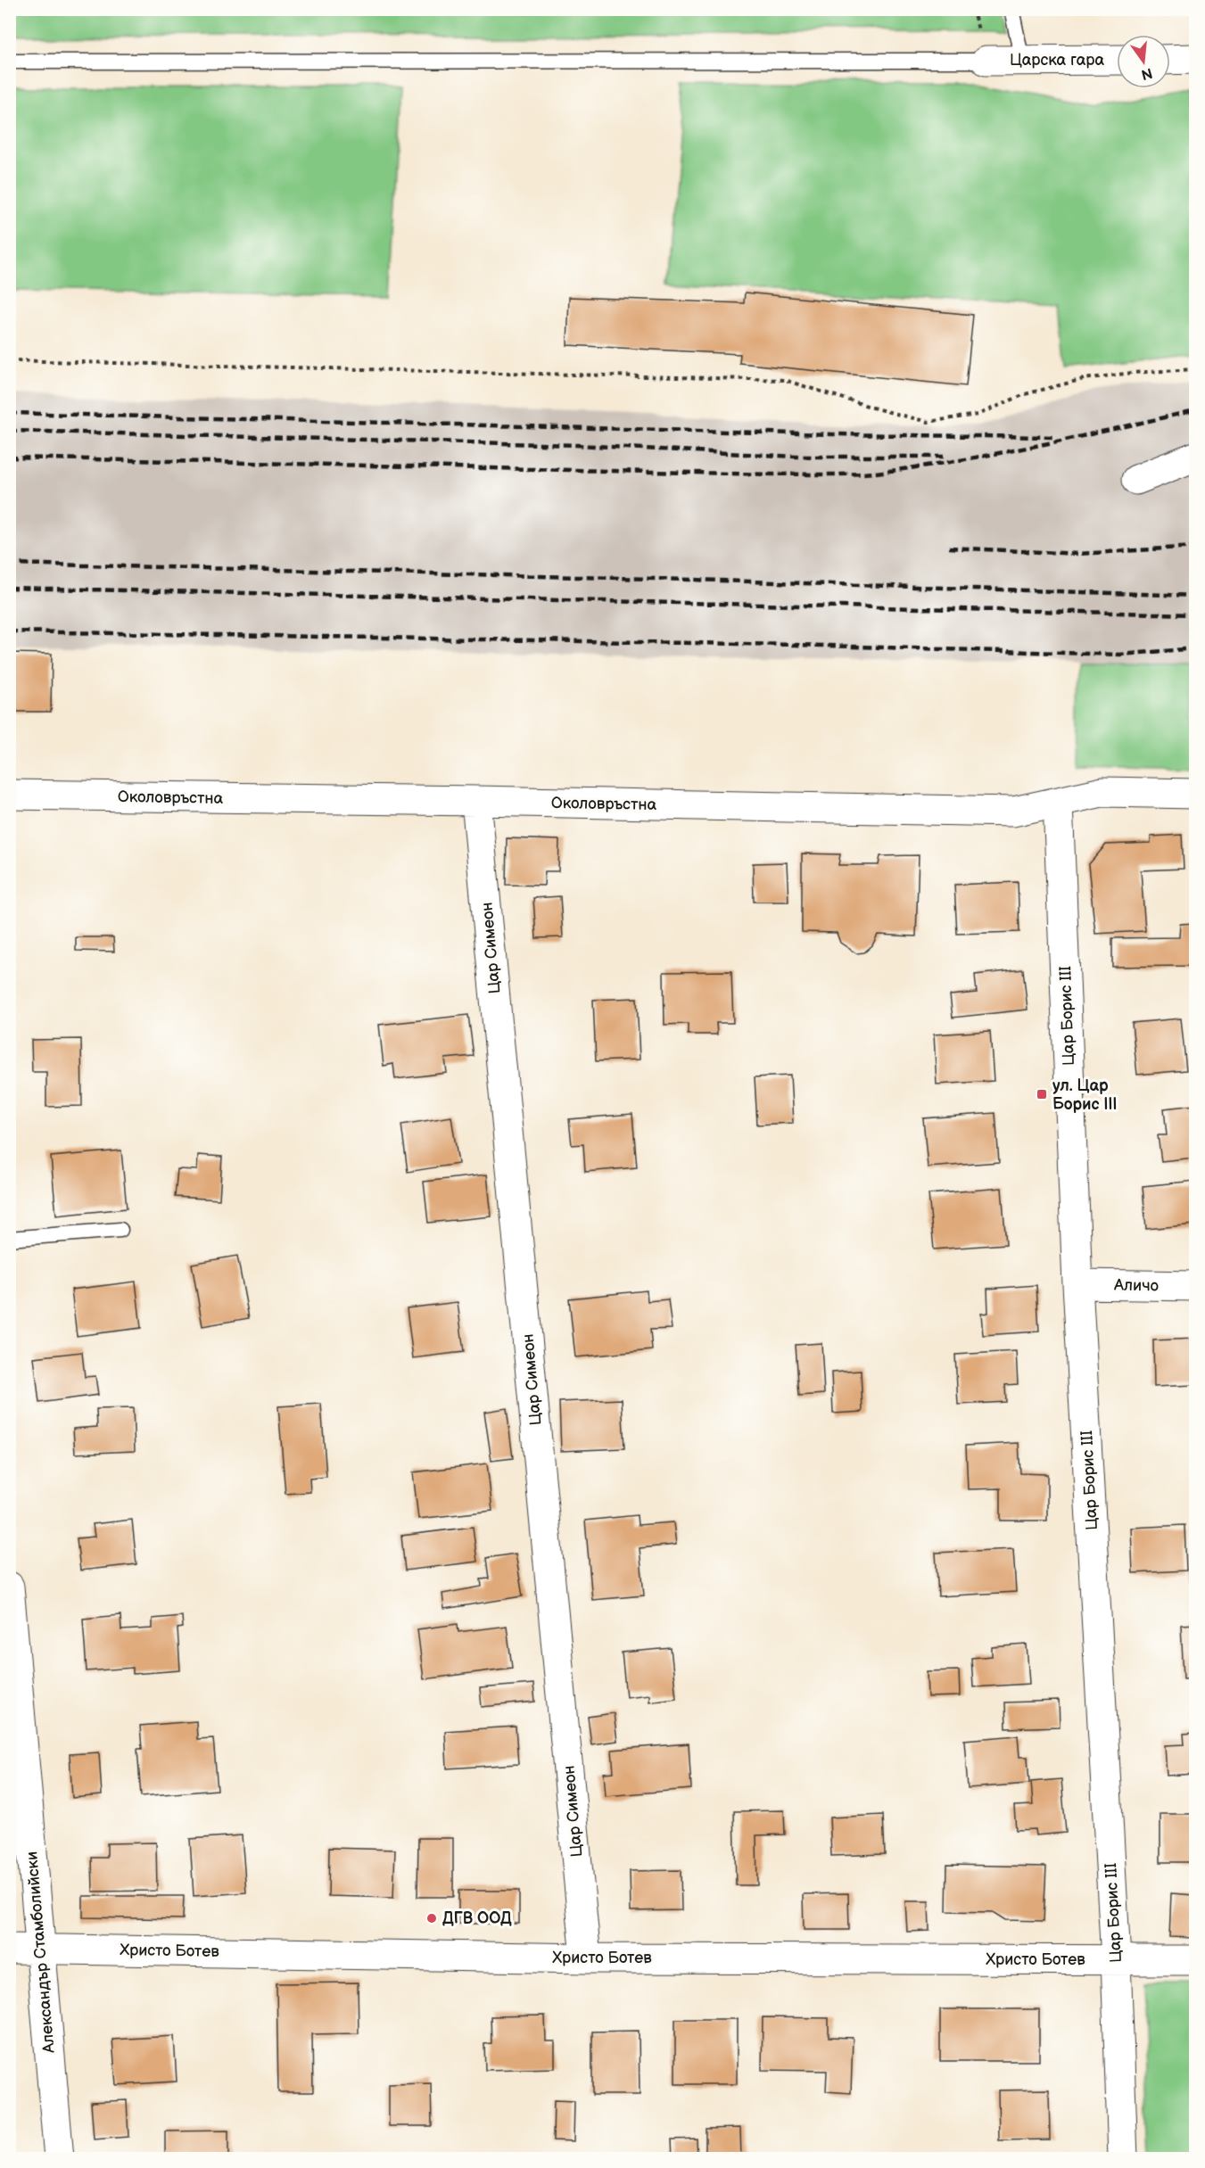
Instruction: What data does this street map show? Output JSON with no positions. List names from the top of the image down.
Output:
{
  "streets": {
    "street": [
      "Царска гара",
      "Околовръстна",
      "Цар Симеон",
      "Цар Борис III",
      "Аличо",
      "Христо Ботев",
      "Александър Стамболийски"
    ]
  },
  "crossings": [
    ["Околовръстна", "Цар Симеон"],
    ["Околовръстна", "Цар Борис III"],
    ["Цар Симеон", "Христо Ботев"],
    ["Цар Борис III", "Аличо"],
    ["Цар Борис III", "Христо Ботев"],
    ["Христо Ботев", "Александър Стамболийски"]
  ],
  "places": {
    "transit": ["ул. Цар Борис ІІІ"],
    "other": ["ДГВ ООД"]
  },
  "north": "bottom"
}
